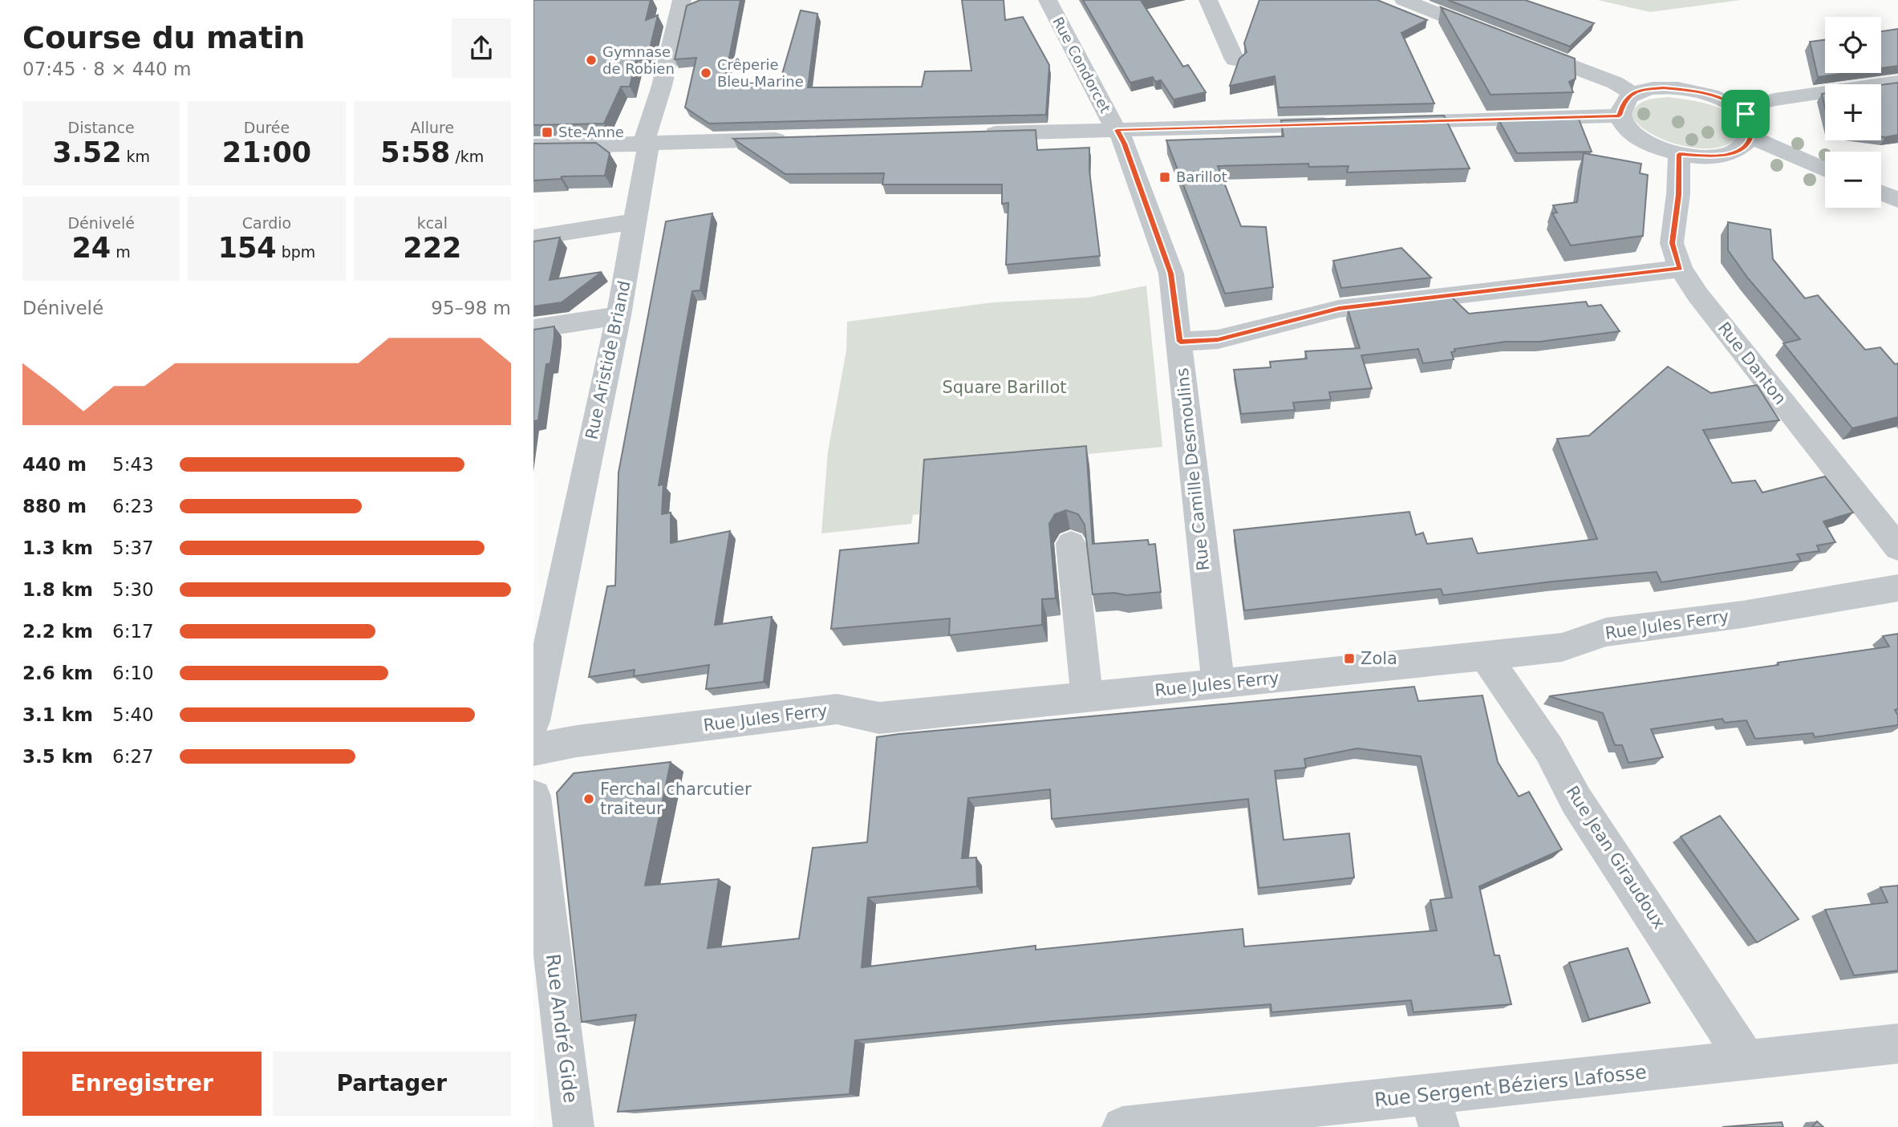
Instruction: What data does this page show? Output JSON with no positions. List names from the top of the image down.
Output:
{
  "streets": {
    "street": [
      "Rue Condorcet",
      "Rue Aristide Briand",
      "Rue Danton",
      "Rue Camille Desmoulins",
      "Rue Jules Ferry",
      "Rue Jean Giraudoux",
      "Rue André Gide",
      "Rue Sergent Béziers Lafosse"
    ]
  },
  "crossings": [
    ["Rue Condorcet", "Rue Camille Desmoulins"],
    ["Rue Camille Desmoulins", "Rue Jules Ferry"],
    ["Rue Jules Ferry", "Rue Jean Giraudoux"],
    ["Rue Jean Giraudoux", "Rue Sergent Béziers Lafosse"]
  ],
  "parks": ["Square Barillot"],
  "places": {
    "other": ["Gymnase de Robien", "Crêperie Bleu-Marine", "Ferchal charcutier traiteur"],
    "transit": ["Ste-Anne", "Barillot", "Zola"]
  },
  "page": {
    "heading": ["Course du matin", "07:45 · 8 × 440 m"],
    "map_buttons": ["+", "−"],
    "stats": [
      ["Distance", "3.52 km"],
      ["Durée", "21:00"],
      ["Allure", "5:58 /km"],
      ["Dénivelé", "24 m"],
      ["Cardio", "154 bpm"],
      ["kcal", "222"]
    ],
    "chart": ["Dénivelé", "95–98 m"],
    "list": [
      {
        "name": "440 m",
        "note": "5:43"
      },
      {
        "name": "880 m",
        "note": "6:23"
      },
      {
        "name": "1.3 km",
        "note": "5:37"
      },
      {
        "name": "1.8 km",
        "note": "5:30"
      },
      {
        "name": "2.2 km",
        "note": "6:17"
      },
      {
        "name": "2.6 km",
        "note": "6:10"
      },
      {
        "name": "3.1 km",
        "note": "5:40"
      },
      {
        "name": "3.5 km",
        "note": "6:27"
      }
    ],
    "buttons": ["Enregistrer", "Partager"]
  }
}
